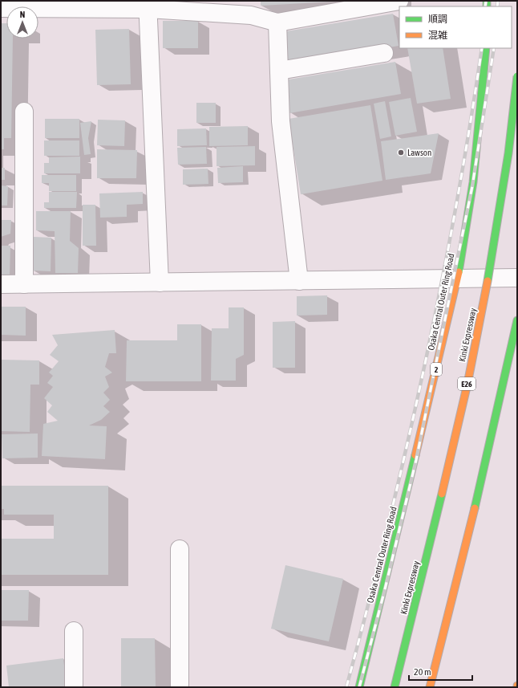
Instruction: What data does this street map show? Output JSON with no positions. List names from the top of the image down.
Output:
{
  "streets": {
    "main road": [
      "Osaka Central Outer Ring Road",
      "Kinki Expressway",
      "2",
      "E26"
    ]
  },
  "places": ["Lawson"],
  "legend": ["順調", "混雑"],
  "scale_bar": "20 m",
  "north": "top"
}
